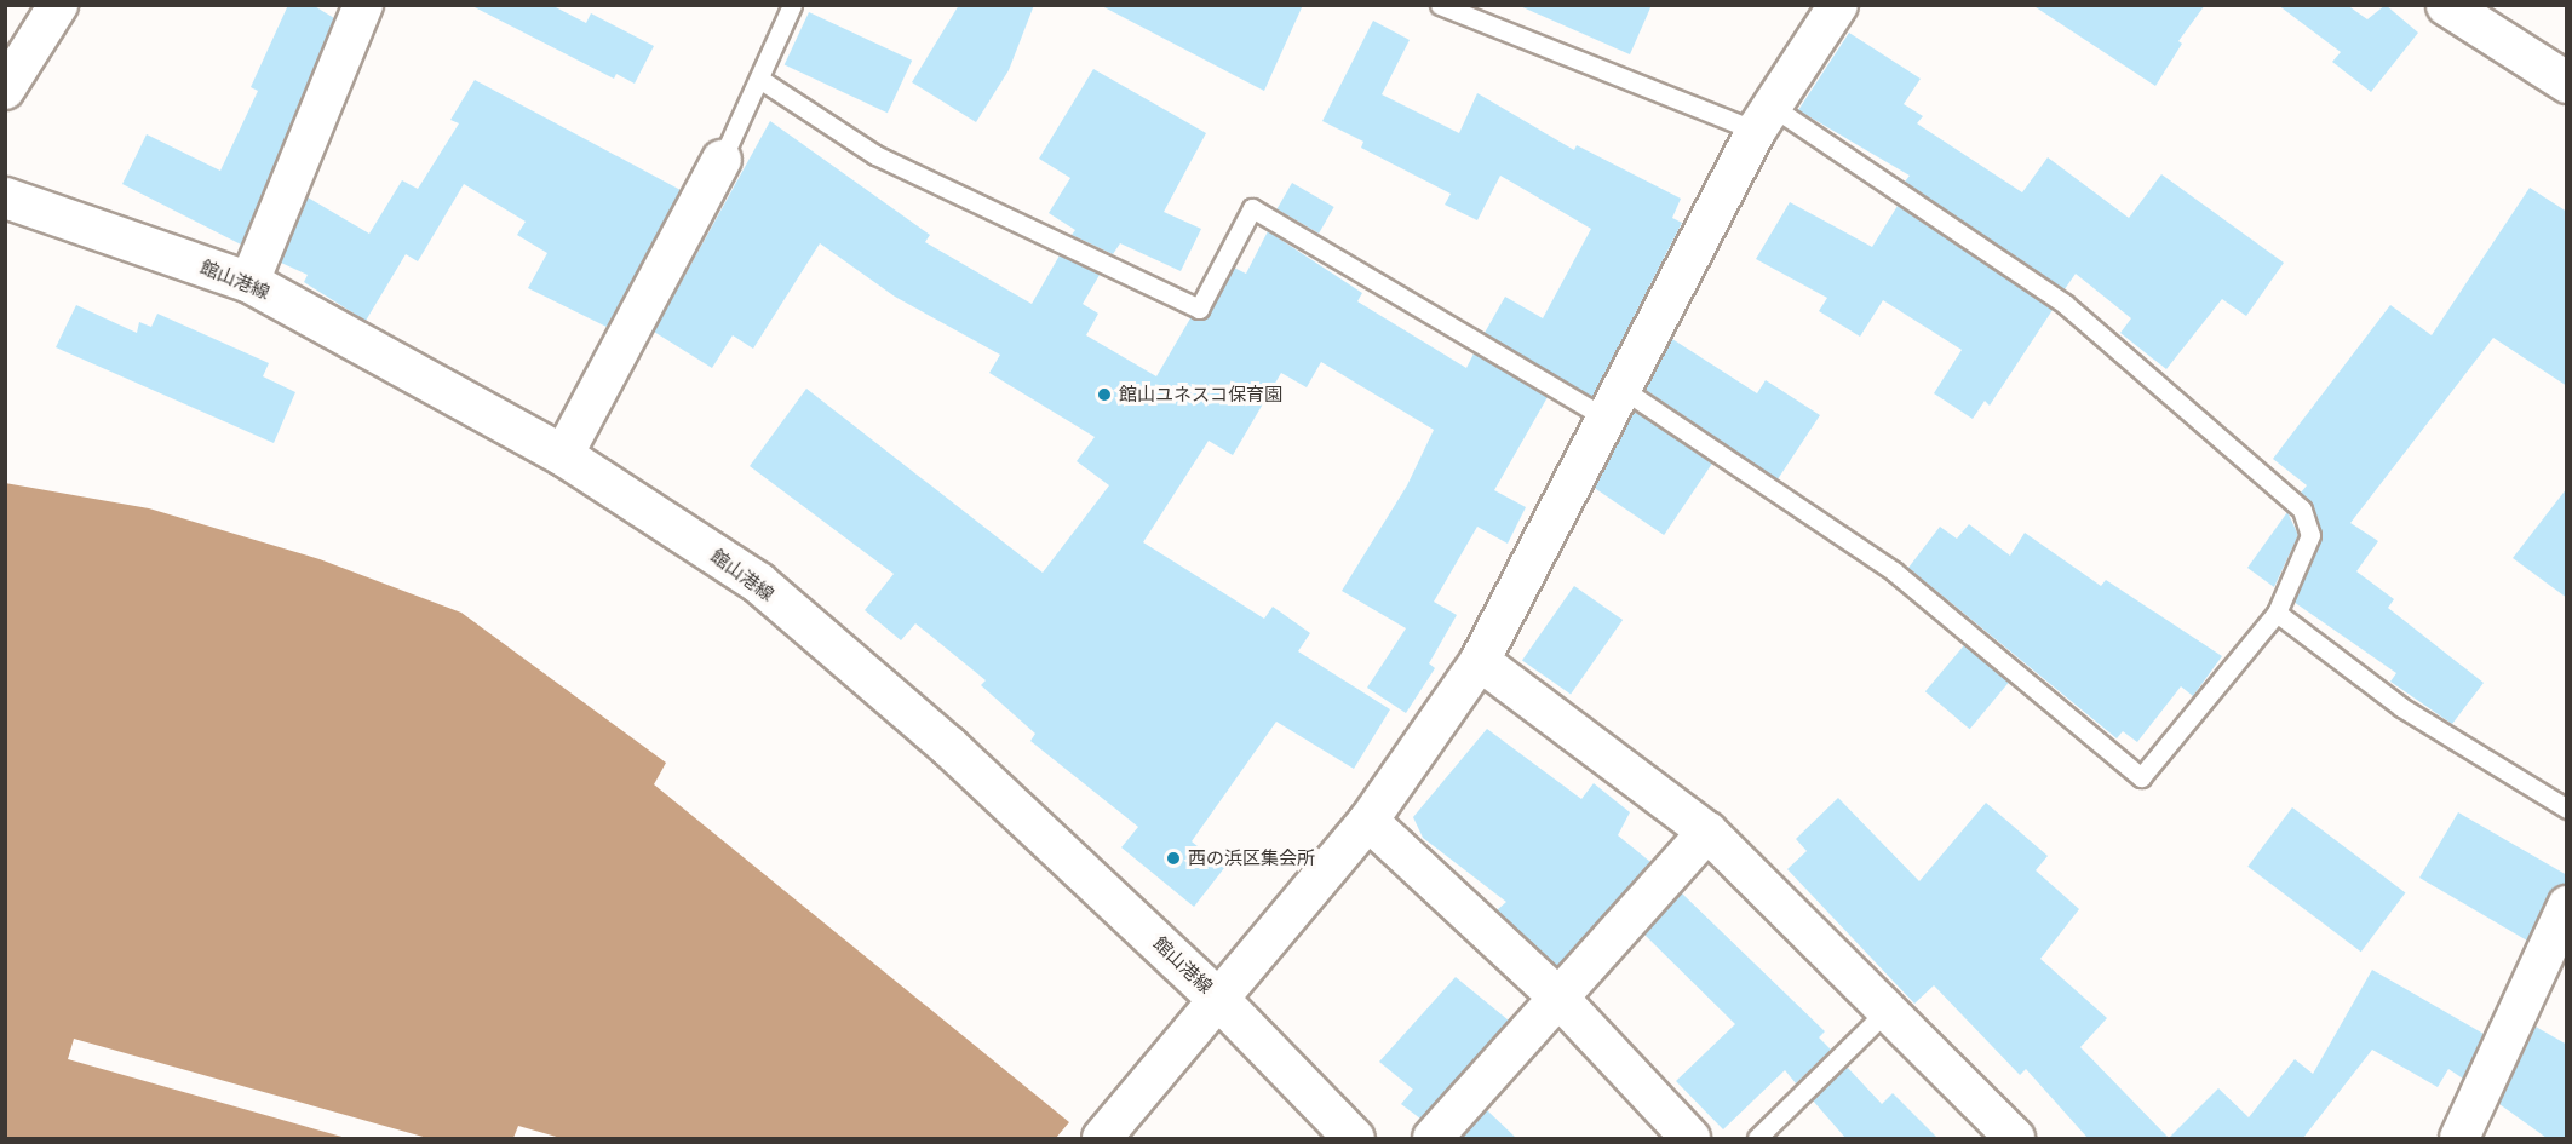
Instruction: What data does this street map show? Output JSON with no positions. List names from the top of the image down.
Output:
{
  "streets": {
    "main road": ["館山港線"]
  },
  "places": ["館山ユネスコ保育園", "西の浜区集会所"]
}
